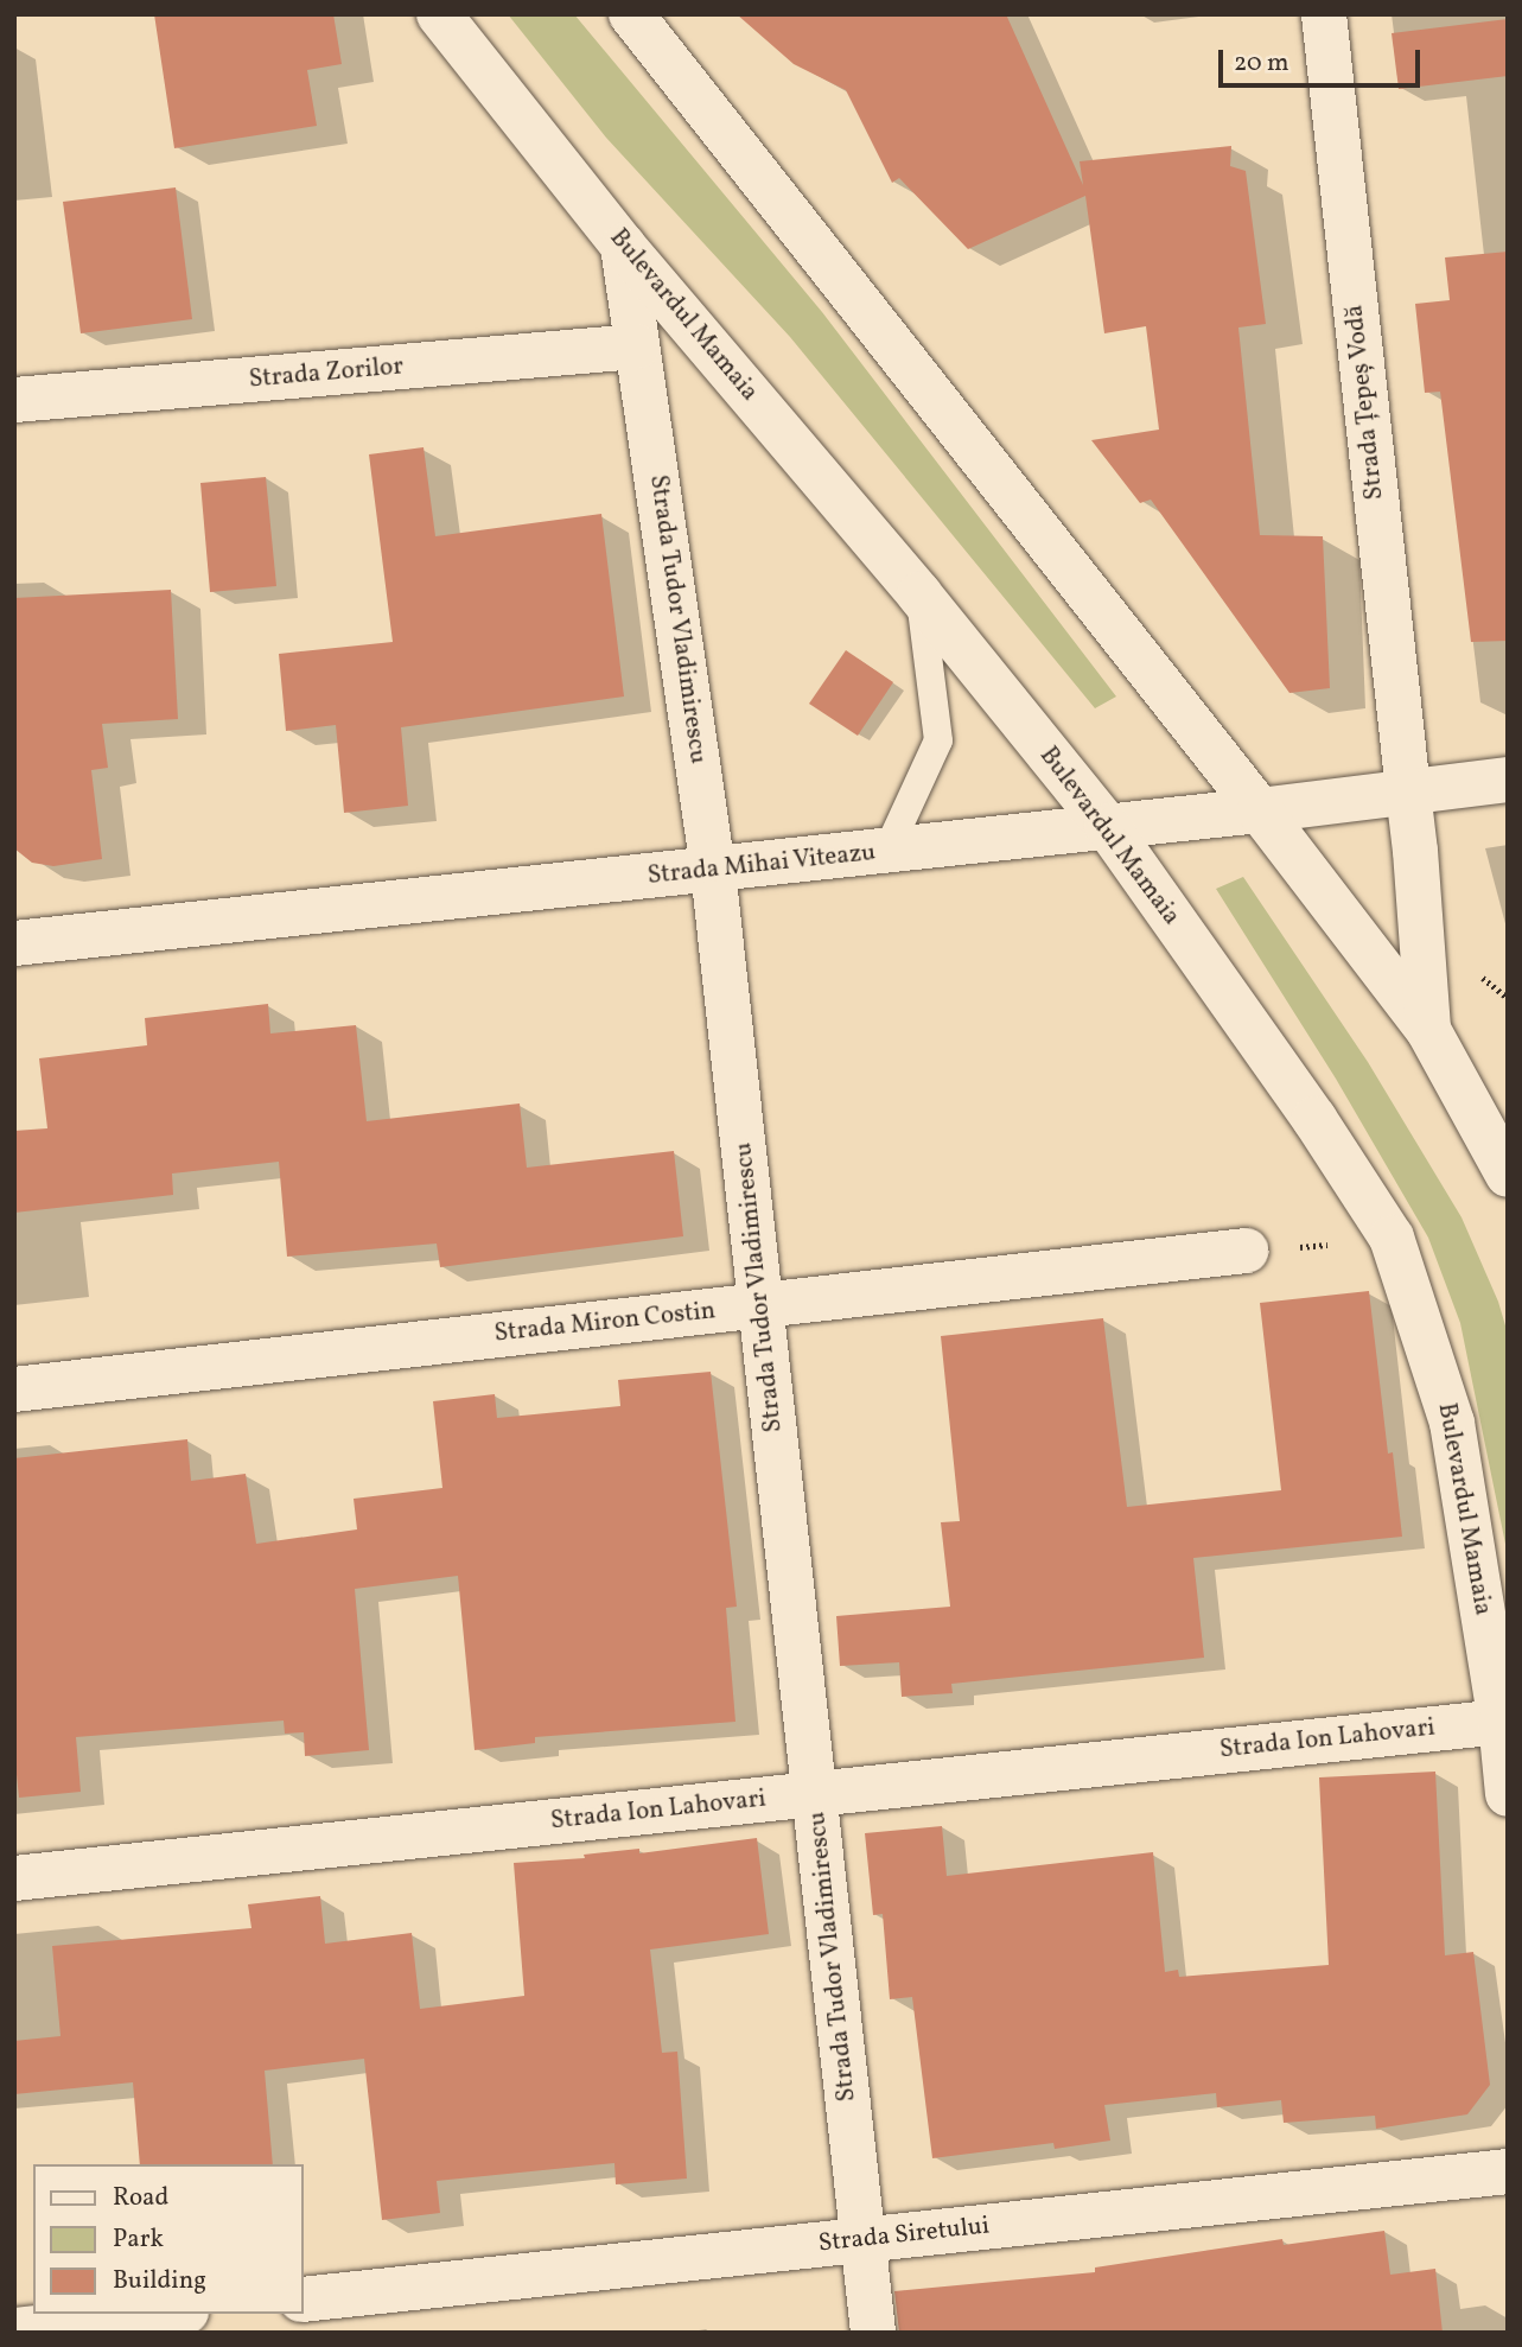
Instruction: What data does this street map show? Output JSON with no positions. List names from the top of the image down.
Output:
{
  "streets": {
    "street": [
      "Bulevardul Mamaia",
      "Strada Zorilor",
      "Strada Țepeș Vodă",
      "Strada Tudor Vladimirescu",
      "Strada Mihai Viteazu",
      "Strada Miron Costin",
      "Strada Ion Lahovari",
      "Strada Siretului"
    ]
  },
  "crossings": [
    ["Bulevardul Mamaia", "Strada Tudor Vladimirescu"],
    ["Bulevardul Mamaia", "Strada Mihai Viteazu"],
    ["Bulevardul Mamaia", "Strada Ion Lahovari"],
    ["Strada Zorilor", "Strada Tudor Vladimirescu"],
    ["Strada Țepeș Vodă", "Strada Mihai Viteazu"],
    ["Strada Tudor Vladimirescu", "Strada Mihai Viteazu"],
    ["Strada Tudor Vladimirescu", "Strada Miron Costin"],
    ["Strada Tudor Vladimirescu", "Strada Ion Lahovari"],
    ["Strada Tudor Vladimirescu", "Strada Siretului"]
  ],
  "legend": ["Road", "Park", "Building"],
  "scale_bar": "20 m"
}
